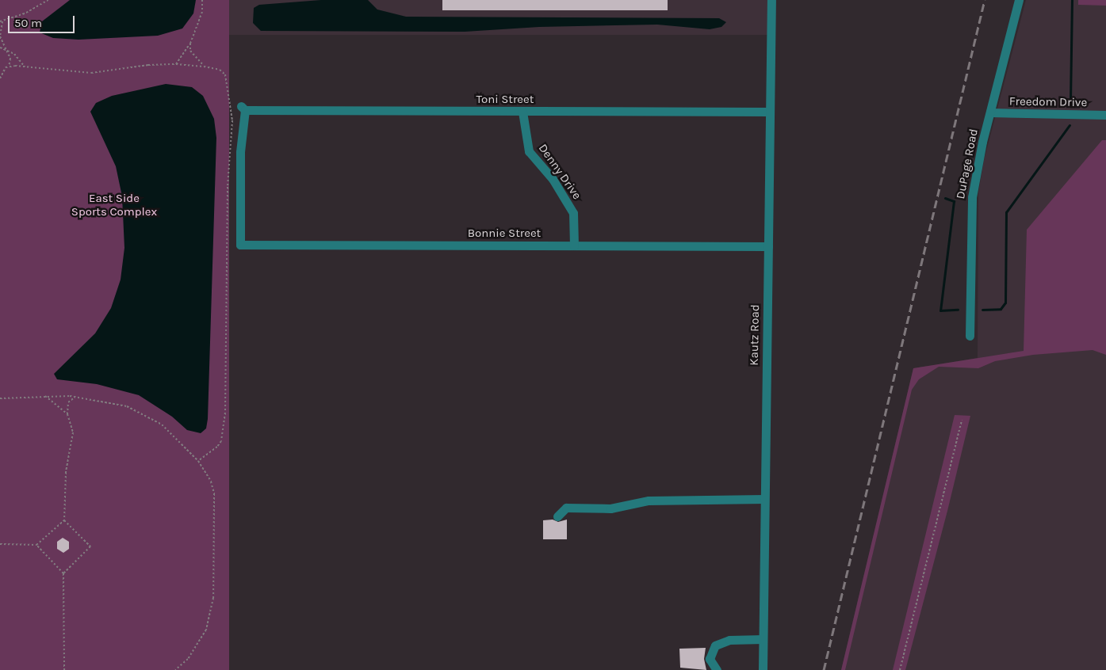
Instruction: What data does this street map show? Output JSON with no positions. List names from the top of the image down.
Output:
{
  "streets": {
    "street": [
      "Toni Street",
      "Freedom Drive",
      "DuPage Road",
      "Denny Drive",
      "Bonnie Street",
      "Kautz Road"
    ]
  },
  "crossings": [
    ["Toni Street", "Denny Drive"],
    ["Toni Street", "Bonnie Street"],
    ["Toni Street", "Kautz Road"],
    ["Freedom Drive", "DuPage Road"],
    ["Denny Drive", "Bonnie Street"],
    ["Bonnie Street", "Kautz Road"]
  ],
  "parks": ["East Side Sports Complex"],
  "scale_bar": "50 m"
}
